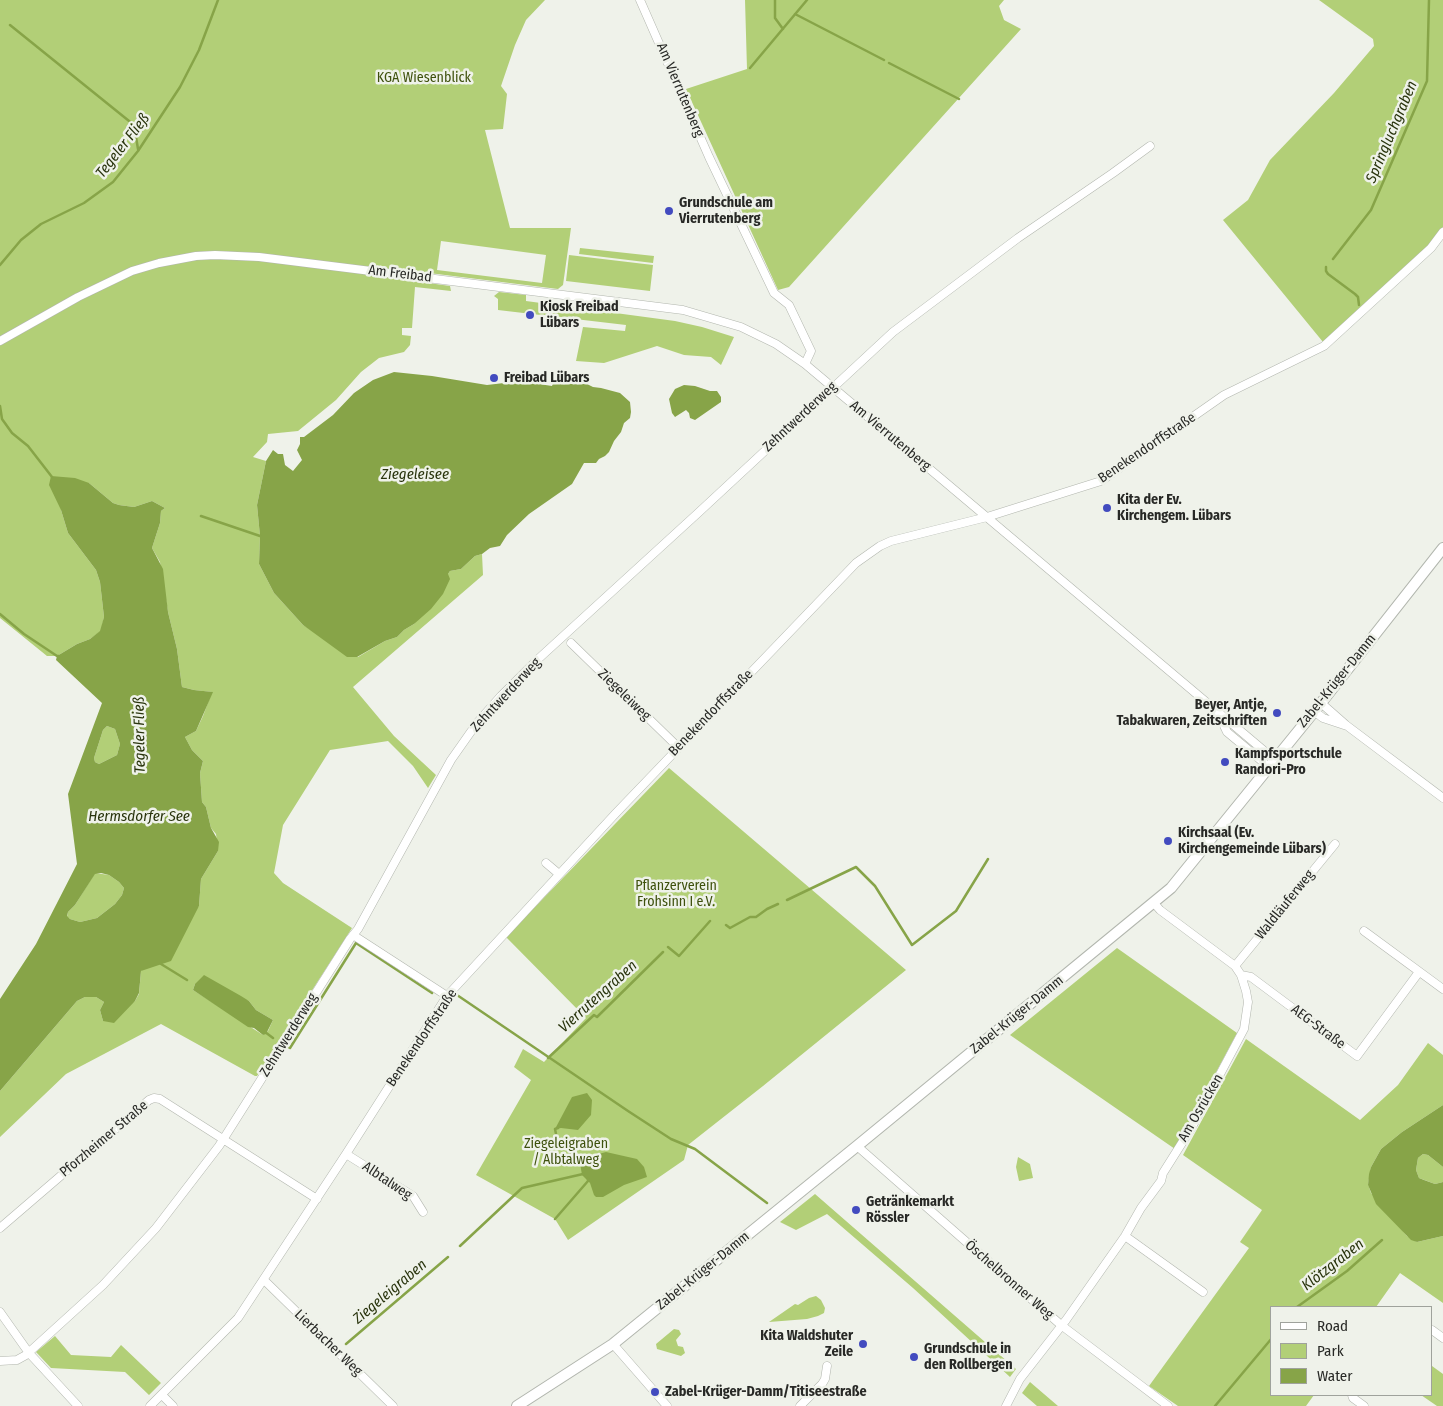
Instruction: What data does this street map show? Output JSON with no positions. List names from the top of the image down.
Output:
{
  "streets": {
    "street": [
      "Am Vierrutenberg",
      "Am Freibad",
      "Zehntwerderweg",
      "Benekendorffstraße",
      "Zabel-Krüger-Damm",
      "Ziegeleiweg",
      "Waldläuferweg",
      "AEG-Straße",
      "Am Osrücken",
      "Pforzheimer Straße",
      "Albtalweg",
      "Öschelbronner Weg",
      "Lierbacher Weg"
    ]
  },
  "crossings": [
    ["Am Vierrutenberg", "Am Freibad"],
    ["Am Vierrutenberg", "Zehntwerderweg"],
    ["Am Vierrutenberg", "Benekendorffstraße"],
    ["Am Vierrutenberg", "Zabel-Krüger-Damm"],
    ["Zehntwerderweg", "Pforzheimer Straße"],
    ["Benekendorffstraße", "Ziegeleiweg"],
    ["Benekendorffstraße", "Pforzheimer Straße"],
    ["Benekendorffstraße", "Albtalweg"],
    ["Benekendorffstraße", "Lierbacher Weg"],
    ["Zabel-Krüger-Damm", "Am Osrücken"],
    ["Zabel-Krüger-Damm", "Öschelbronner Weg"],
    ["Waldläuferweg", "Am Osrücken"],
    ["AEG-Straße", "Am Osrücken"],
    ["Am Osrücken", "Öschelbronner Weg"]
  ],
  "water": [
    "Springluchgraben",
    "Tegeler Fließ",
    "Ziegeleisee",
    "Hermsdorfer See",
    "Vierrutengraben",
    "Klötzgraben",
    "Ziegeleigraben"
  ],
  "parks": ["KGA Wiesenblick", "Pflanzerverein Frohsinn I e.V.", "Ziegeleigraben / Albtalweg"],
  "places": [
    "Grundschule am Vierrutenberg",
    "Kiosk Freibad Lübars",
    "Freibad Lübars",
    "Kita der Ev. Kirchengem. Lübars",
    "Beyer, Antje, Tabakwaren, Zeitschriften",
    "Kampfsportschule Randori-Pro",
    "Kirchsaal (Ev. Kirchengemeinde Lübars)",
    "Getränkemarkt Rössler",
    "Kita Waldshuter Zeile",
    "Grundschule in den Rollbergen",
    "Zabel-Krüger-Damm/Titiseestraße"
  ],
  "legend": ["Road", "Park", "Water"]
}
